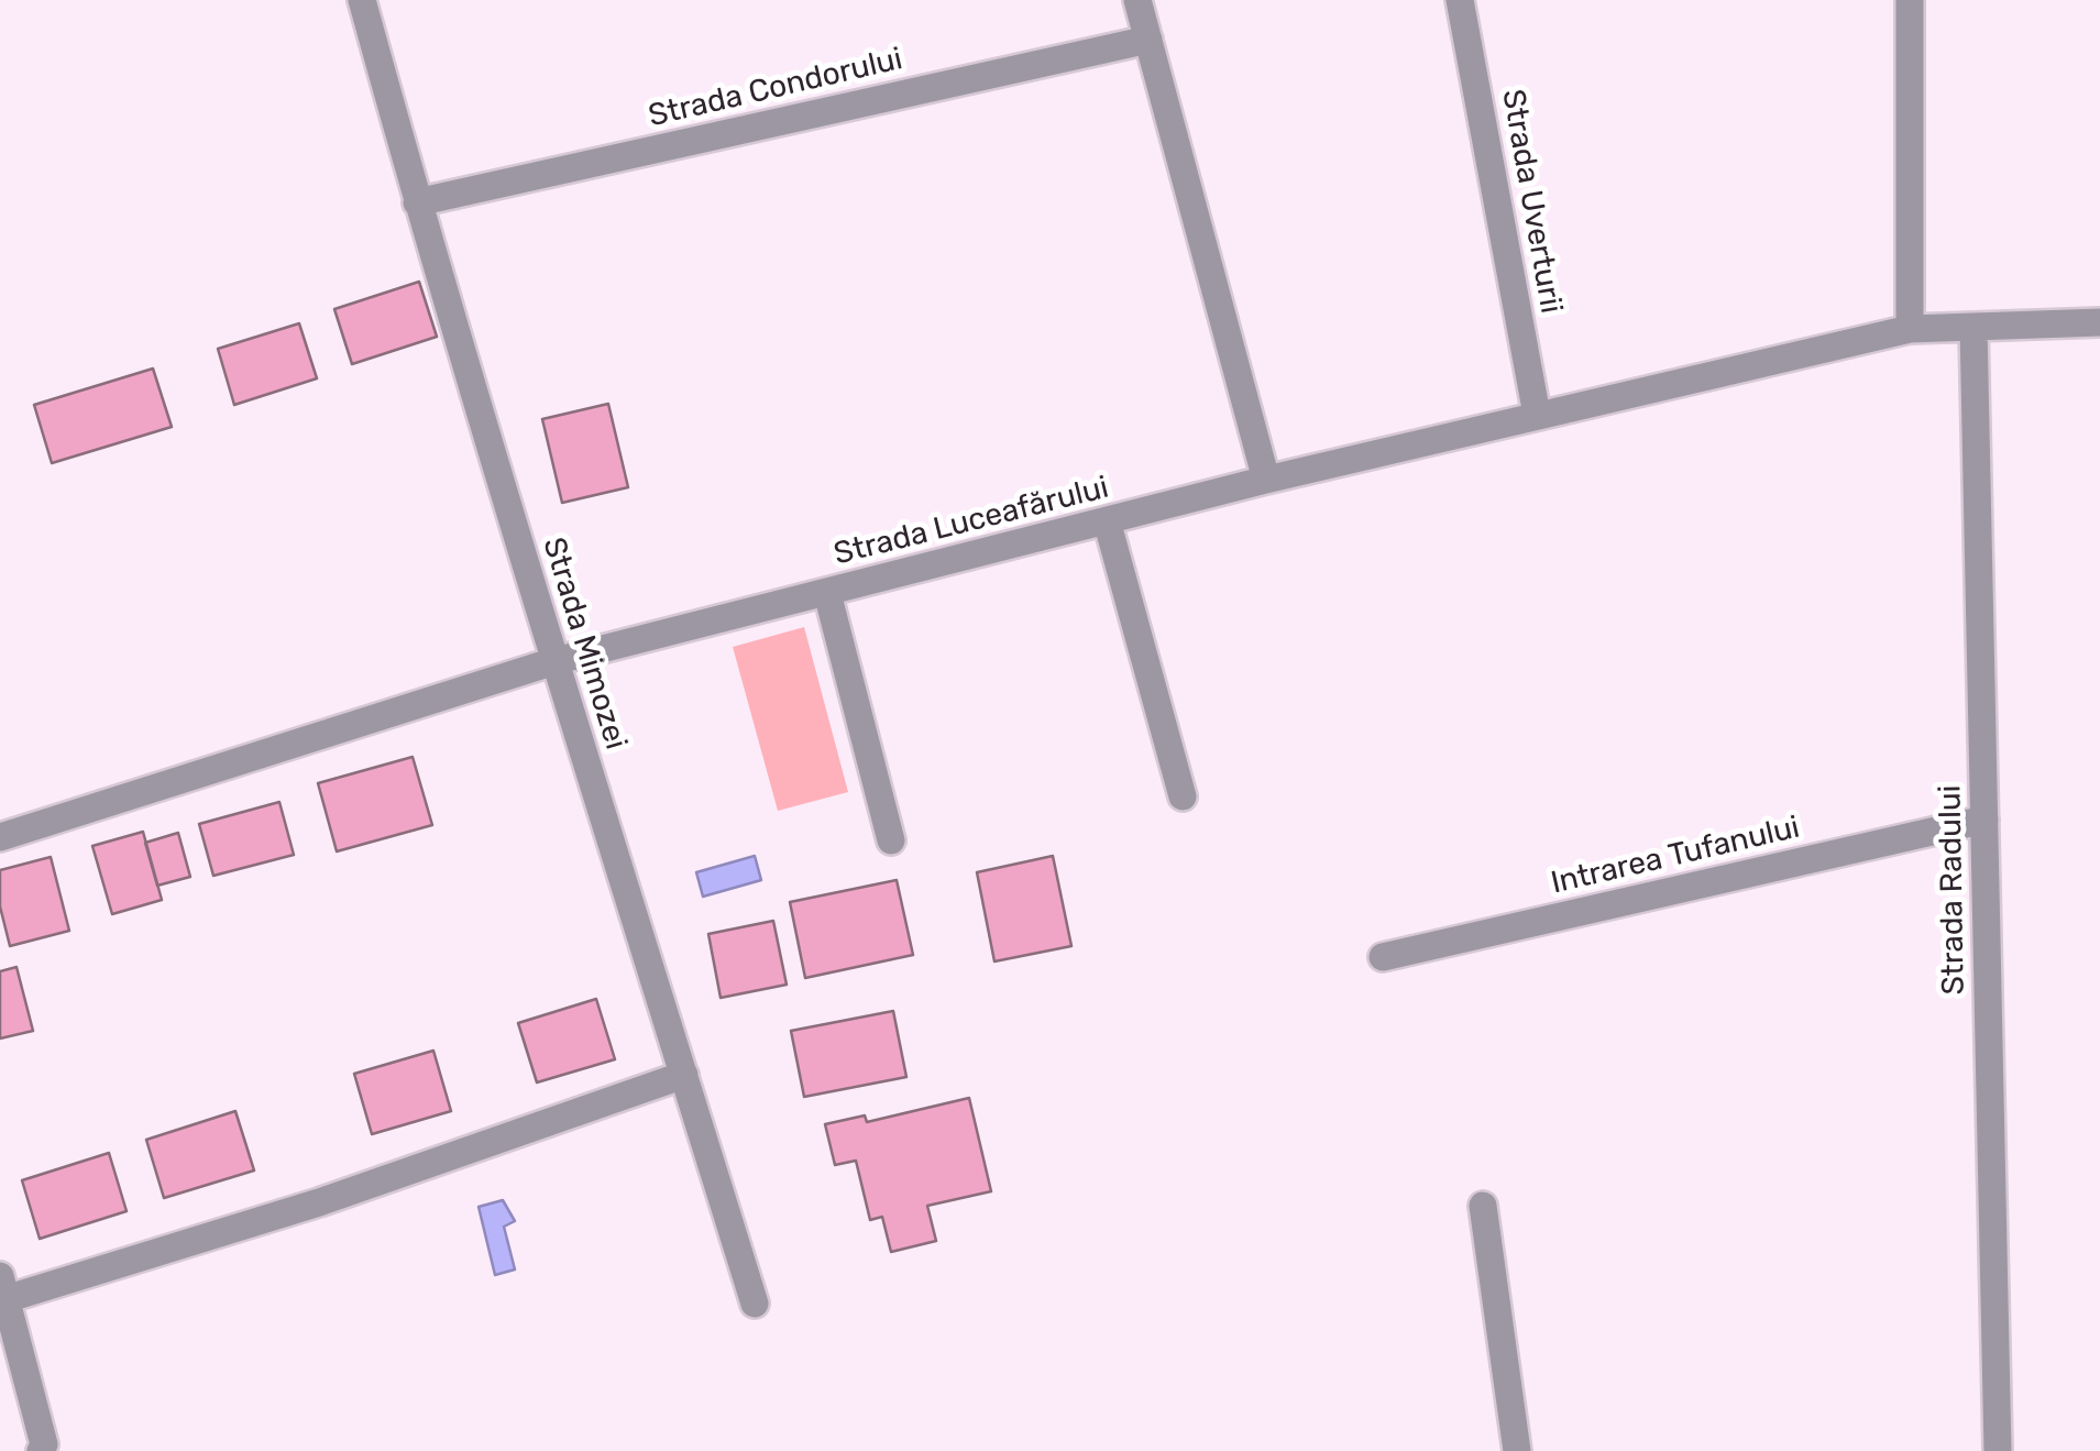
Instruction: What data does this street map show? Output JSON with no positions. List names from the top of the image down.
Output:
{
  "streets": {
    "street": [
      "Strada Condorului",
      "Strada Uverturii",
      "Strada Luceafărului",
      "Strada Mimozei",
      "Intrarea Tufanului",
      "Strada Radului"
    ]
  },
  "crossings": [
    ["Strada Condorului", "Strada Mimozei"],
    ["Strada Uverturii", "Strada Luceafărului"],
    ["Strada Luceafărului", "Strada Mimozei"],
    ["Strada Luceafărului", "Strada Radului"],
    ["Intrarea Tufanului", "Strada Radului"]
  ]
}
